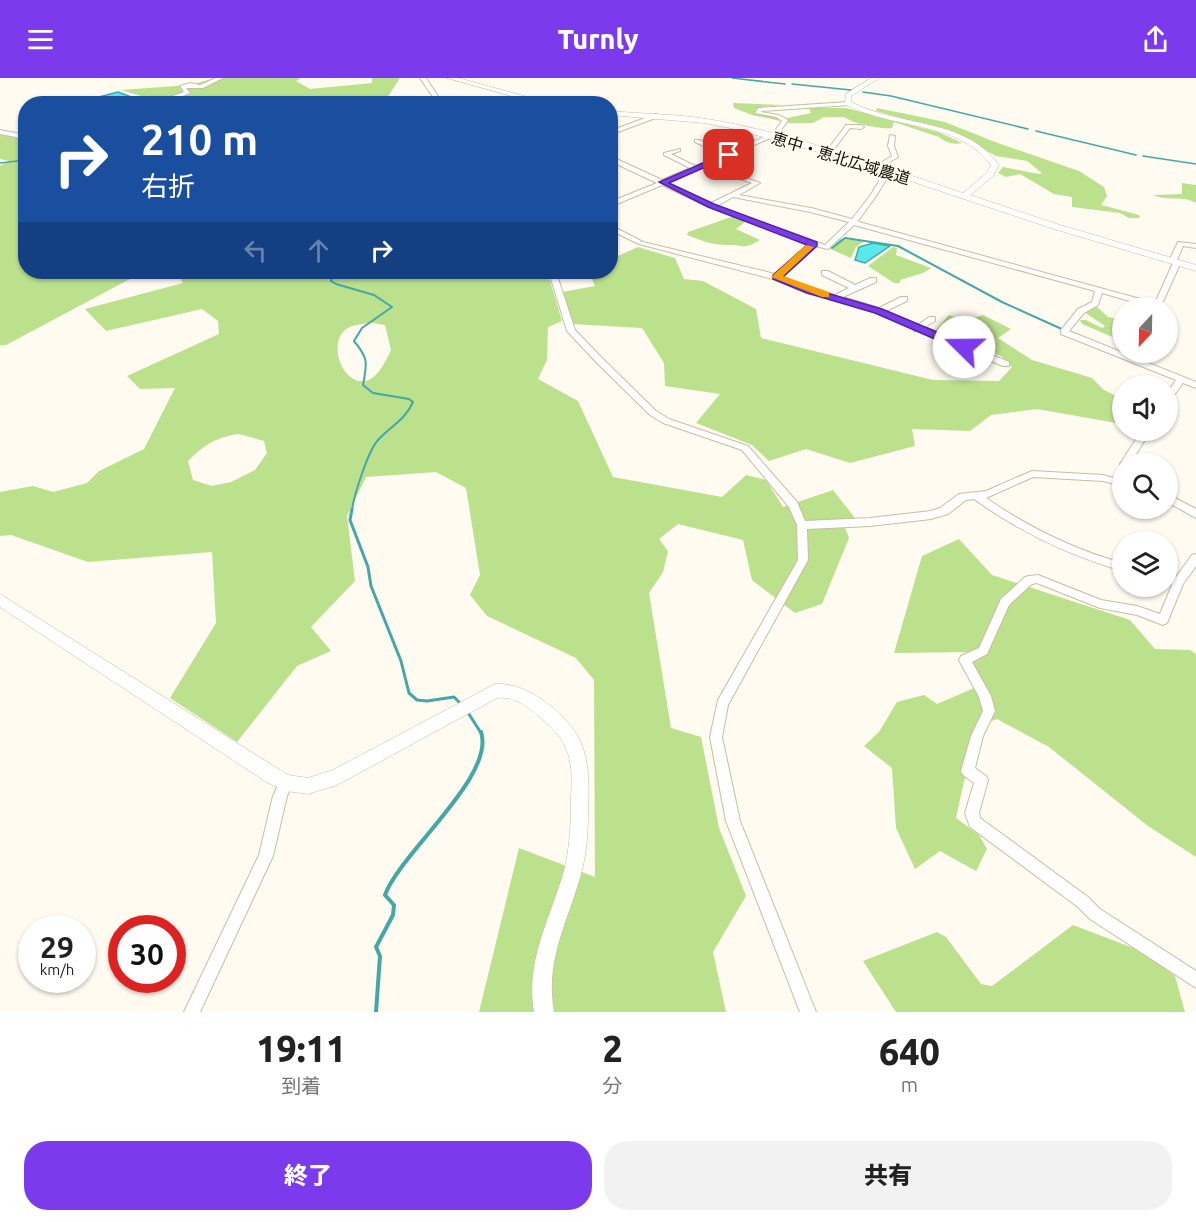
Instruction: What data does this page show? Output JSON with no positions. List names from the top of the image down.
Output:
{
  "streets": {
    "street": ["恵中・恵北広域農道"]
  },
  "north": "bottom",
  "page": {
    "header": "Turnly",
    "turn": ["210 m", "右折"],
    "speed": "29 km/h",
    "limit": "30",
    "eta": [
      "19:11",
      "到着",
      "2",
      "分",
      "640",
      "m"
    ],
    "buttons": ["終了", "共有"]
  }
}
